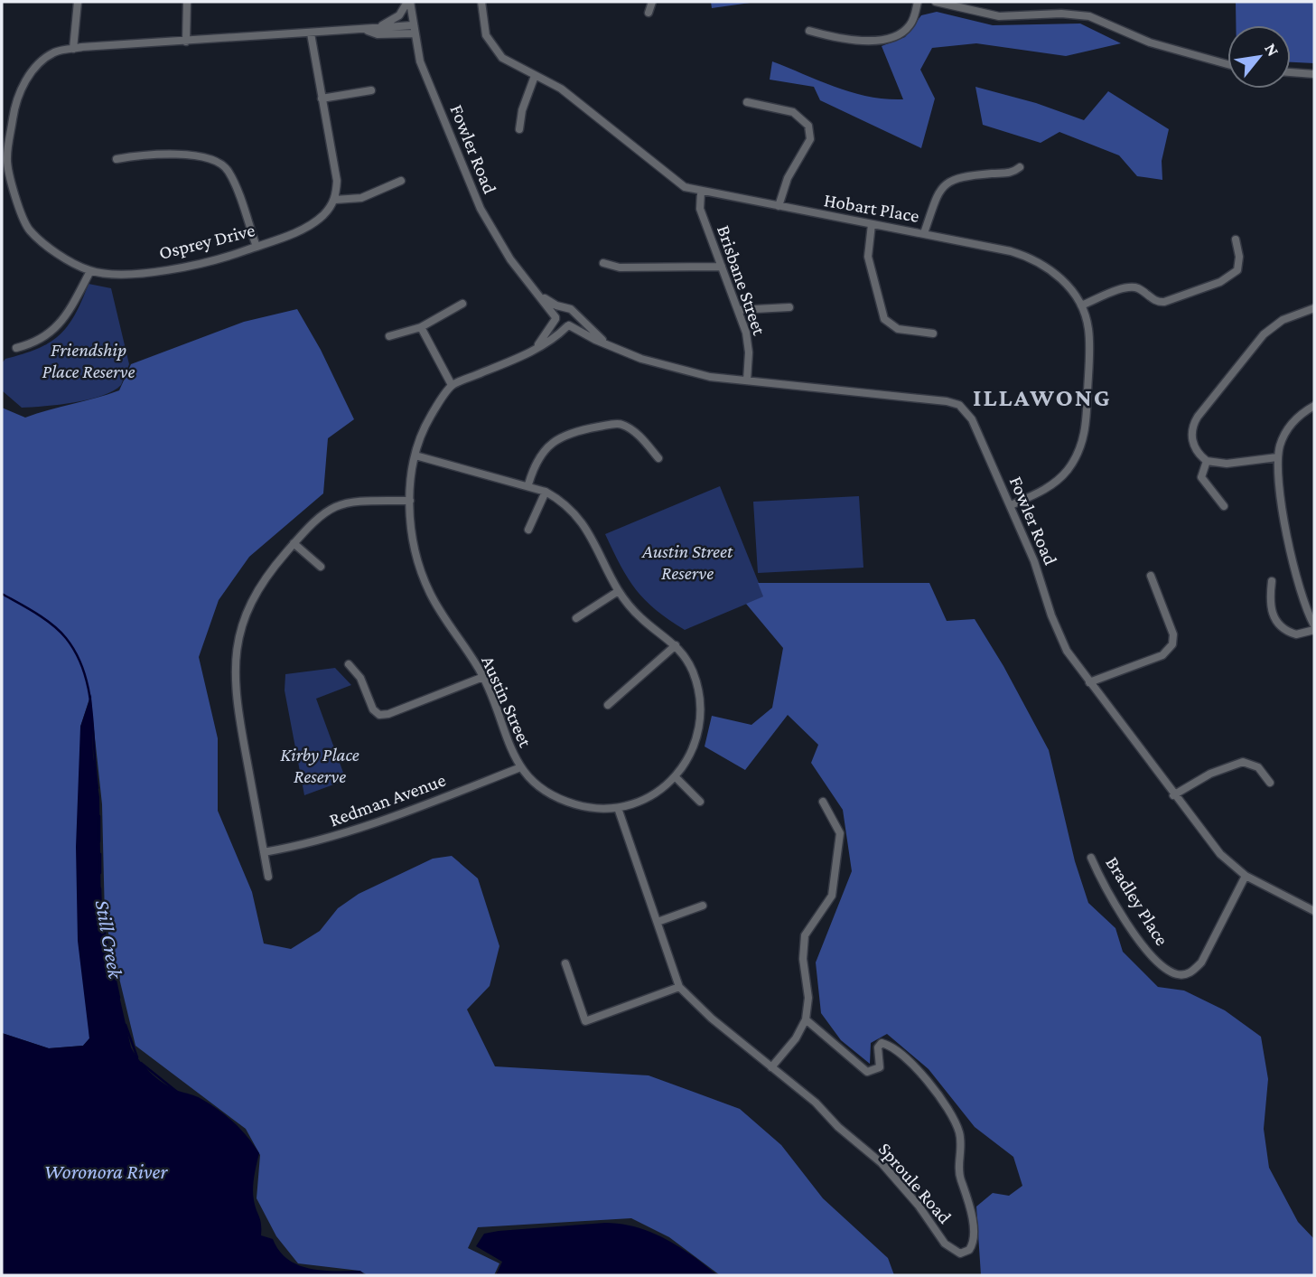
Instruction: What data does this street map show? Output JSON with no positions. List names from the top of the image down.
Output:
{
  "streets": {
    "street": [
      "Fowler Road",
      "Hobart Place",
      "Osprey Drive",
      "Brisbane Street",
      "Austin Street",
      "Redman Avenue",
      "Bradley Place",
      "Sproule Road"
    ]
  },
  "crossings": [
    ["Fowler Road", "Hobart Place"],
    ["Fowler Road", "Osprey Drive"],
    ["Fowler Road", "Brisbane Street"],
    ["Fowler Road", "Bradley Place"],
    ["Hobart Place", "Brisbane Street"],
    ["Austin Street", "Redman Avenue"],
    ["Austin Street", "Sproule Road"]
  ],
  "districts": ["ILLAWONG"],
  "water": ["Still Creek", "Woronora River"],
  "parks": ["Friendship Place Reserve", "Austin Street Reserve", "Kirby Place Reserve"],
  "north": "top right"
}
